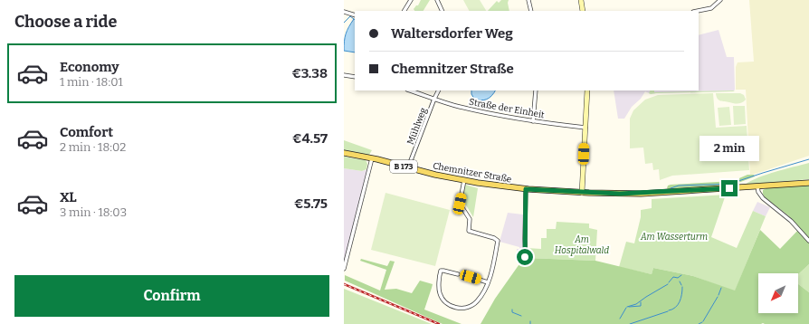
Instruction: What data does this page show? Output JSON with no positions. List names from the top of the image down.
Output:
{
  "streets": {
    "main road": ["B 173", "Chemnitzer Straße"],
    "street": ["Straße der Einheit", "Mühlweg"]
  },
  "crossings": [
    ["Straße der Einheit", "Mühlweg"],
    ["Mühlweg", "Chemnitzer Straße"],
    ["B 173", "Chemnitzer Straße"]
  ],
  "parks": ["Am Wasserturm", "Am Hospitalwald"],
  "north": "bottom left",
  "page": {
    "heading": "Choose a ride",
    "banner": ["Waltersdorfer Weg", "Chemnitzer Straße"],
    "list": [
      {
        "name": "Economy",
        "note": "1 min · 18:01",
        "value": "€3.38"
      },
      {
        "name": "Comfort",
        "note": "2 min · 18:02",
        "value": "€4.57"
      },
      {
        "name": "XL",
        "note": "3 min · 18:03",
        "value": "€5.75"
      }
    ],
    "bubble": "2 min",
    "buttons": "Confirm"
  }
}
